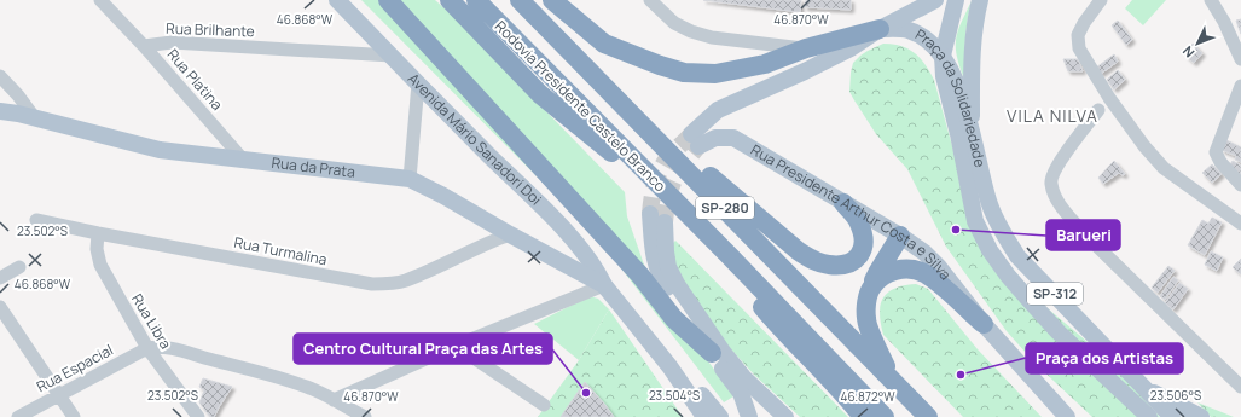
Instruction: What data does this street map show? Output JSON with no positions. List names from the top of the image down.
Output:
{
  "streets": {
    "highway": ["Rodovia Presidente Castelo Branco", "SP-280"],
    "main road": [
      "Praça da Solidariedade",
      "Avenida Mário Sanadori Doi",
      "Rua da Prata",
      "Rua Presidente Arthur Costa e Silva",
      "SP-312"
    ],
    "street": [
      "Rua Brilhante",
      "Rua Platina",
      "Rua Turmalina",
      "Rua Libra",
      "Rua Espacial"
    ]
  },
  "crossings": [
    ["Rua Brilhante", "Rua Platina"],
    ["Rua Brilhante", "Avenida Mário Sanadori Doi"],
    ["Rua Platina", "Rua da Prata"],
    ["Praça da Solidariedade", "Rua Presidente Arthur Costa e Silva"],
    ["Praça da Solidariedade", "SP-312"],
    ["Avenida Mário Sanadori Doi", "Rua da Prata"],
    ["Rua da Prata", "Rua Turmalina"],
    ["Rua Turmalina", "Rua Libra"],
    ["Rua Libra", "Rua Espacial"]
  ],
  "districts": ["VILA NILVA"],
  "places": ["Barueri", "Praça dos Artistas", "Centro Cultural Praça das Artes"],
  "north": "bottom left",
  "coordinates": [
    "46.868°W",
    "46.870°W",
    "23.502°S",
    "23.504°S",
    "23.506°S",
    "46.872°W"
  ]
}
